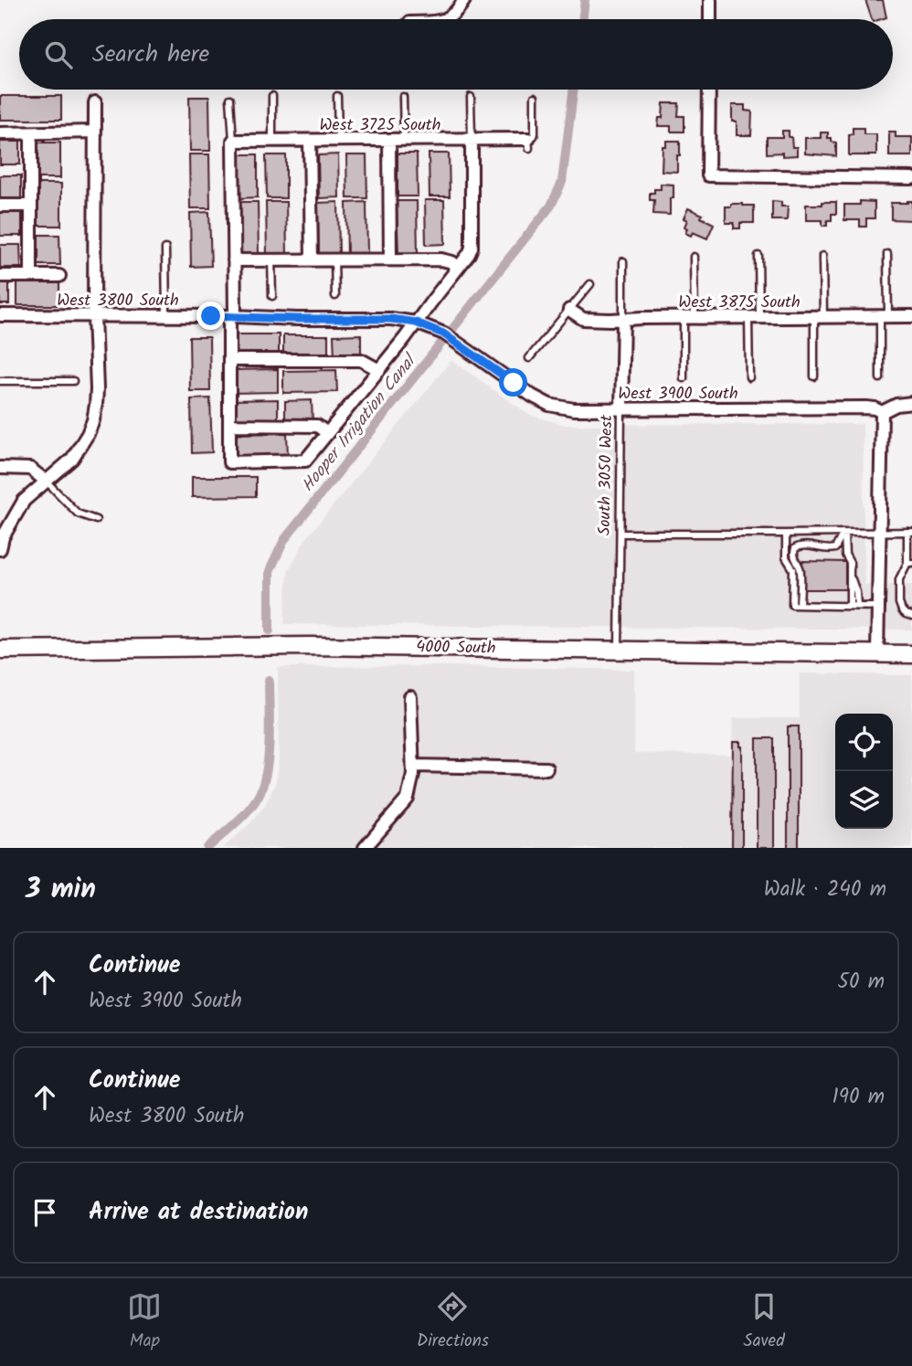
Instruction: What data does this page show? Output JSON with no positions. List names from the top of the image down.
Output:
{
  "streets": {
    "main road": ["4000 South"],
    "street": [
      "West 3725 South",
      "West 3800 South",
      "West 3875 South",
      "West 3900 South",
      "South 3050 West"
    ]
  },
  "crossings": [
    ["West 3800 South", "West 3900 South"],
    ["West 3875 South", "South 3050 West"],
    ["West 3900 South", "South 3050 West"],
    ["South 3050 West", "4000 South"]
  ],
  "water": ["Hooper Irrigation Canal"],
  "page": {
    "search": "Search here",
    "heading": ["3 min", "Walk · 240 m"],
    "list": [
      ["Continue", "West 3900 South", "50 m"],
      ["Continue", "West 3800 South", "190 m"],
      "Arrive at destination"
    ],
    "nav": ["Map", "Directions", "Saved"]
  }
}
